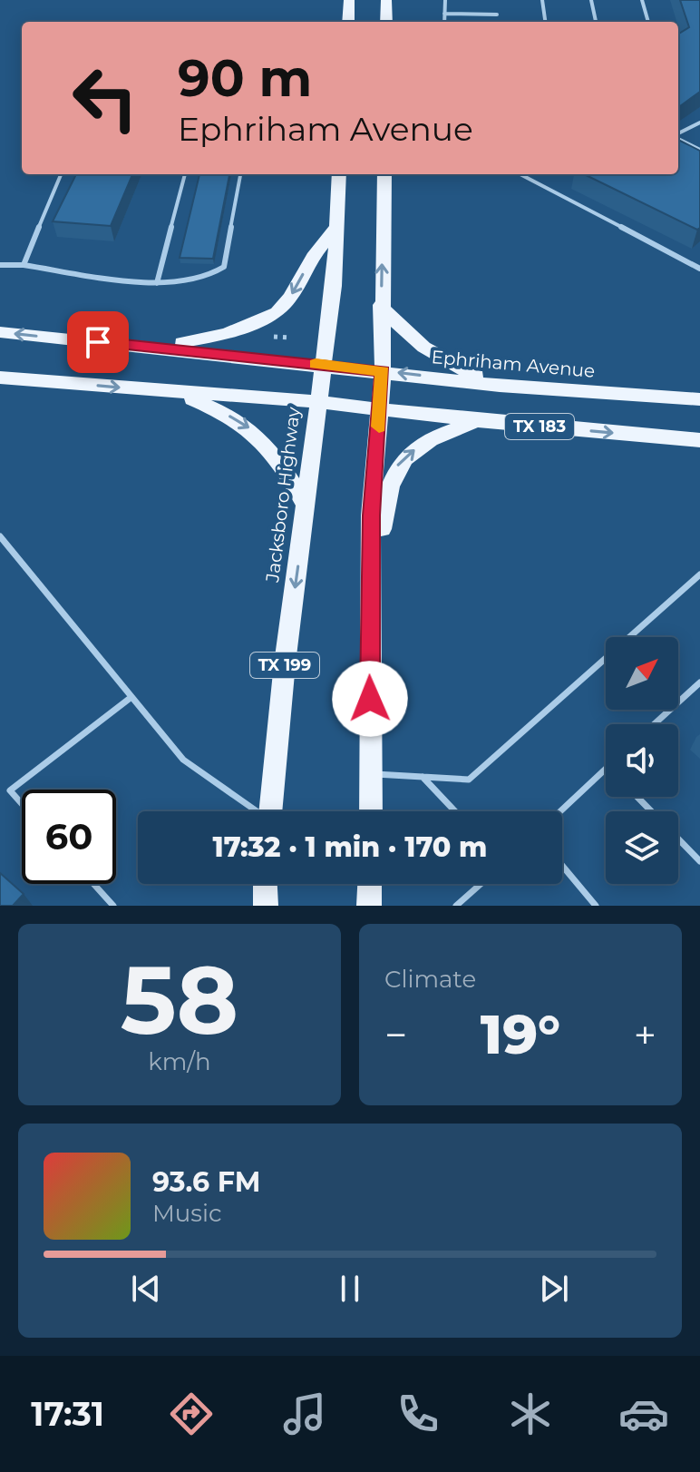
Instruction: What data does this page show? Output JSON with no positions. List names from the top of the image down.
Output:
{
  "streets": {
    "main road": [
      "Ephriham Avenue",
      "TX 183",
      "Jacksboro Highway",
      "TX 199"
    ]
  },
  "crossings": [
    ["Ephriham Avenue", "TX 183"],
    ["Ephriham Avenue", "Jacksboro Highway"],
    ["TX 183", "Jacksboro Highway"]
  ],
  "north": "top right",
  "page": {
    "turn": ["90 m", "Ephriham Avenue"],
    "limit": "60",
    "trip": "17:32 · 1 min · 170 m",
    "tile": [
      ["58", "km/h"],
      "Climate"
    ],
    "heat": ["−", "19°", "+"],
    "song": ["93.6 FM", "Music"],
    "tabs": "17:31"
  }
}
